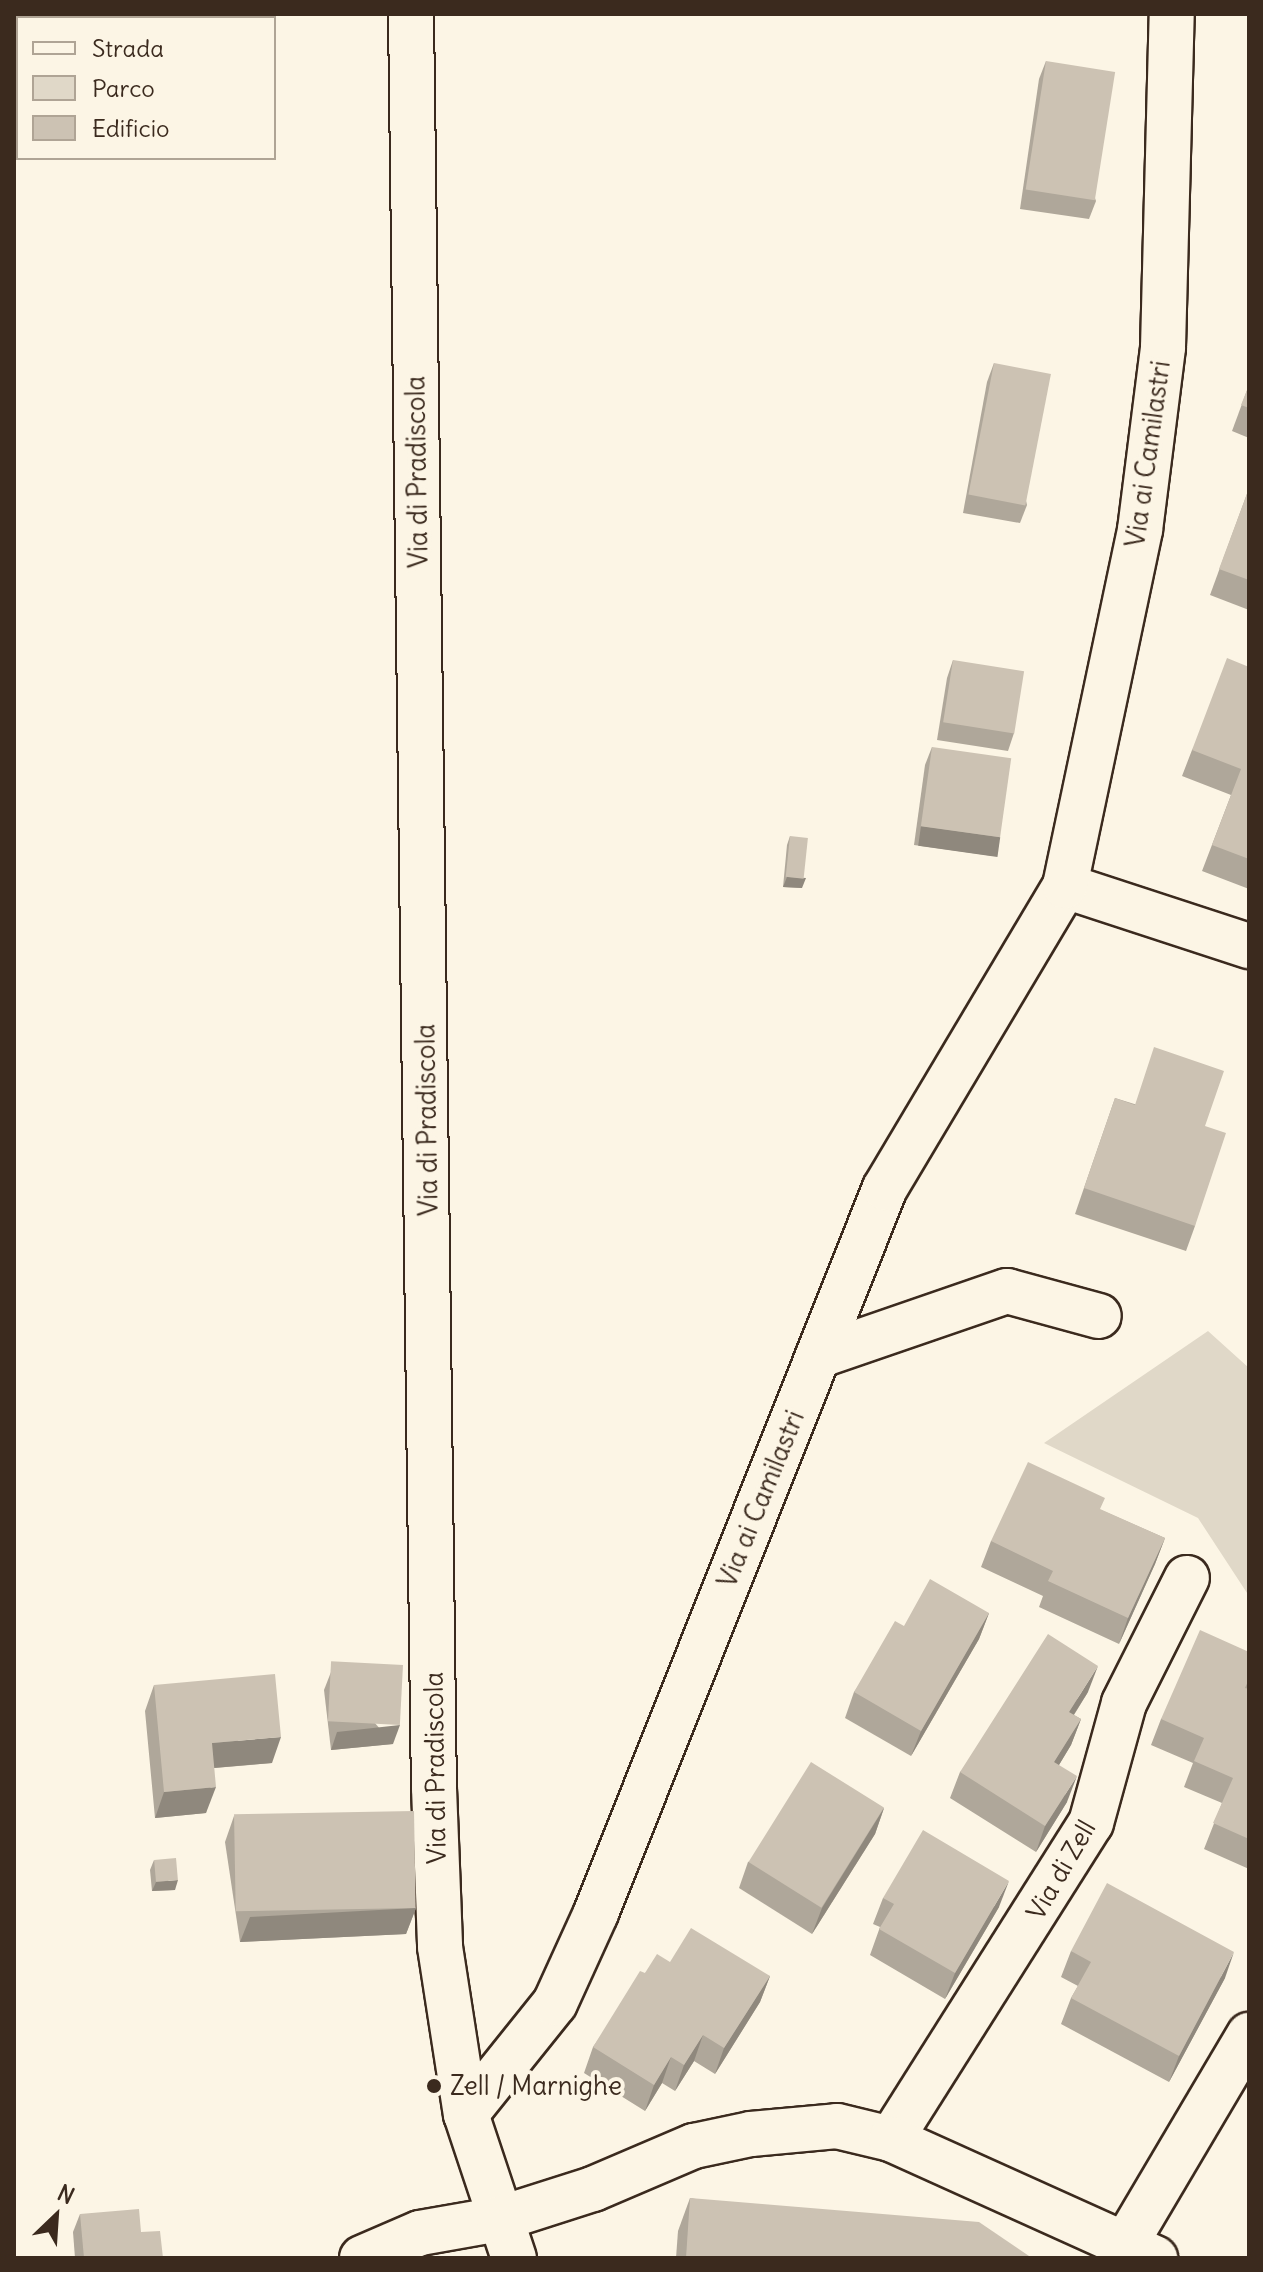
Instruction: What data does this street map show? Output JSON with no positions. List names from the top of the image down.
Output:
{
  "streets": {
    "street": ["Via ai Camilastri", "Via di Pradiscola", "Via di Zell"]
  },
  "crossings": [
    ["Via ai Camilastri", "Via di Pradiscola"]
  ],
  "places": ["Zell / Marnighe"],
  "legend": ["Strada", "Parco", "Edificio"],
  "north": "top right"
}
